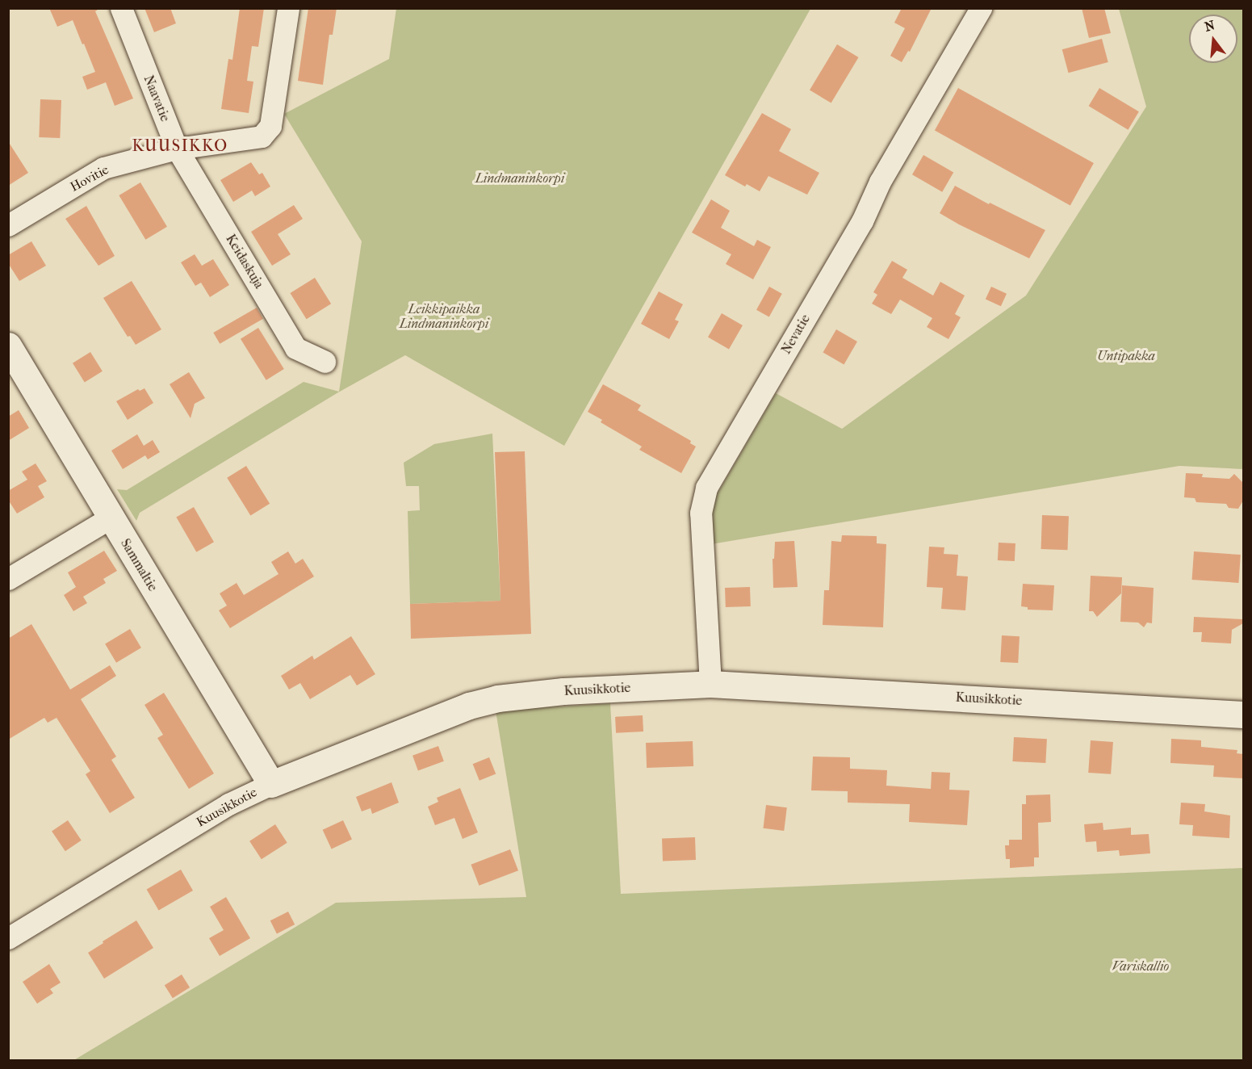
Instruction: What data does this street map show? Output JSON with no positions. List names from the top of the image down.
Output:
{
  "streets": {
    "street": [
      "Naavatie",
      "Hovitie",
      "Keidaskuja",
      "Nevatie",
      "Sammaltie",
      "Kuusikkotie"
    ]
  },
  "crossings": [
    ["Naavatie", "Hovitie"],
    ["Naavatie", "Keidaskuja"],
    ["Hovitie", "Keidaskuja"],
    ["Nevatie", "Kuusikkotie"],
    ["Sammaltie", "Kuusikkotie"]
  ],
  "districts": ["KUUSIKKO"],
  "parks": [
    "Lindmaninkorpi",
    "Leikkipaikka Lindmaninkorpi",
    "Untipakka",
    "Variskallio"
  ],
  "north": "top"
}
